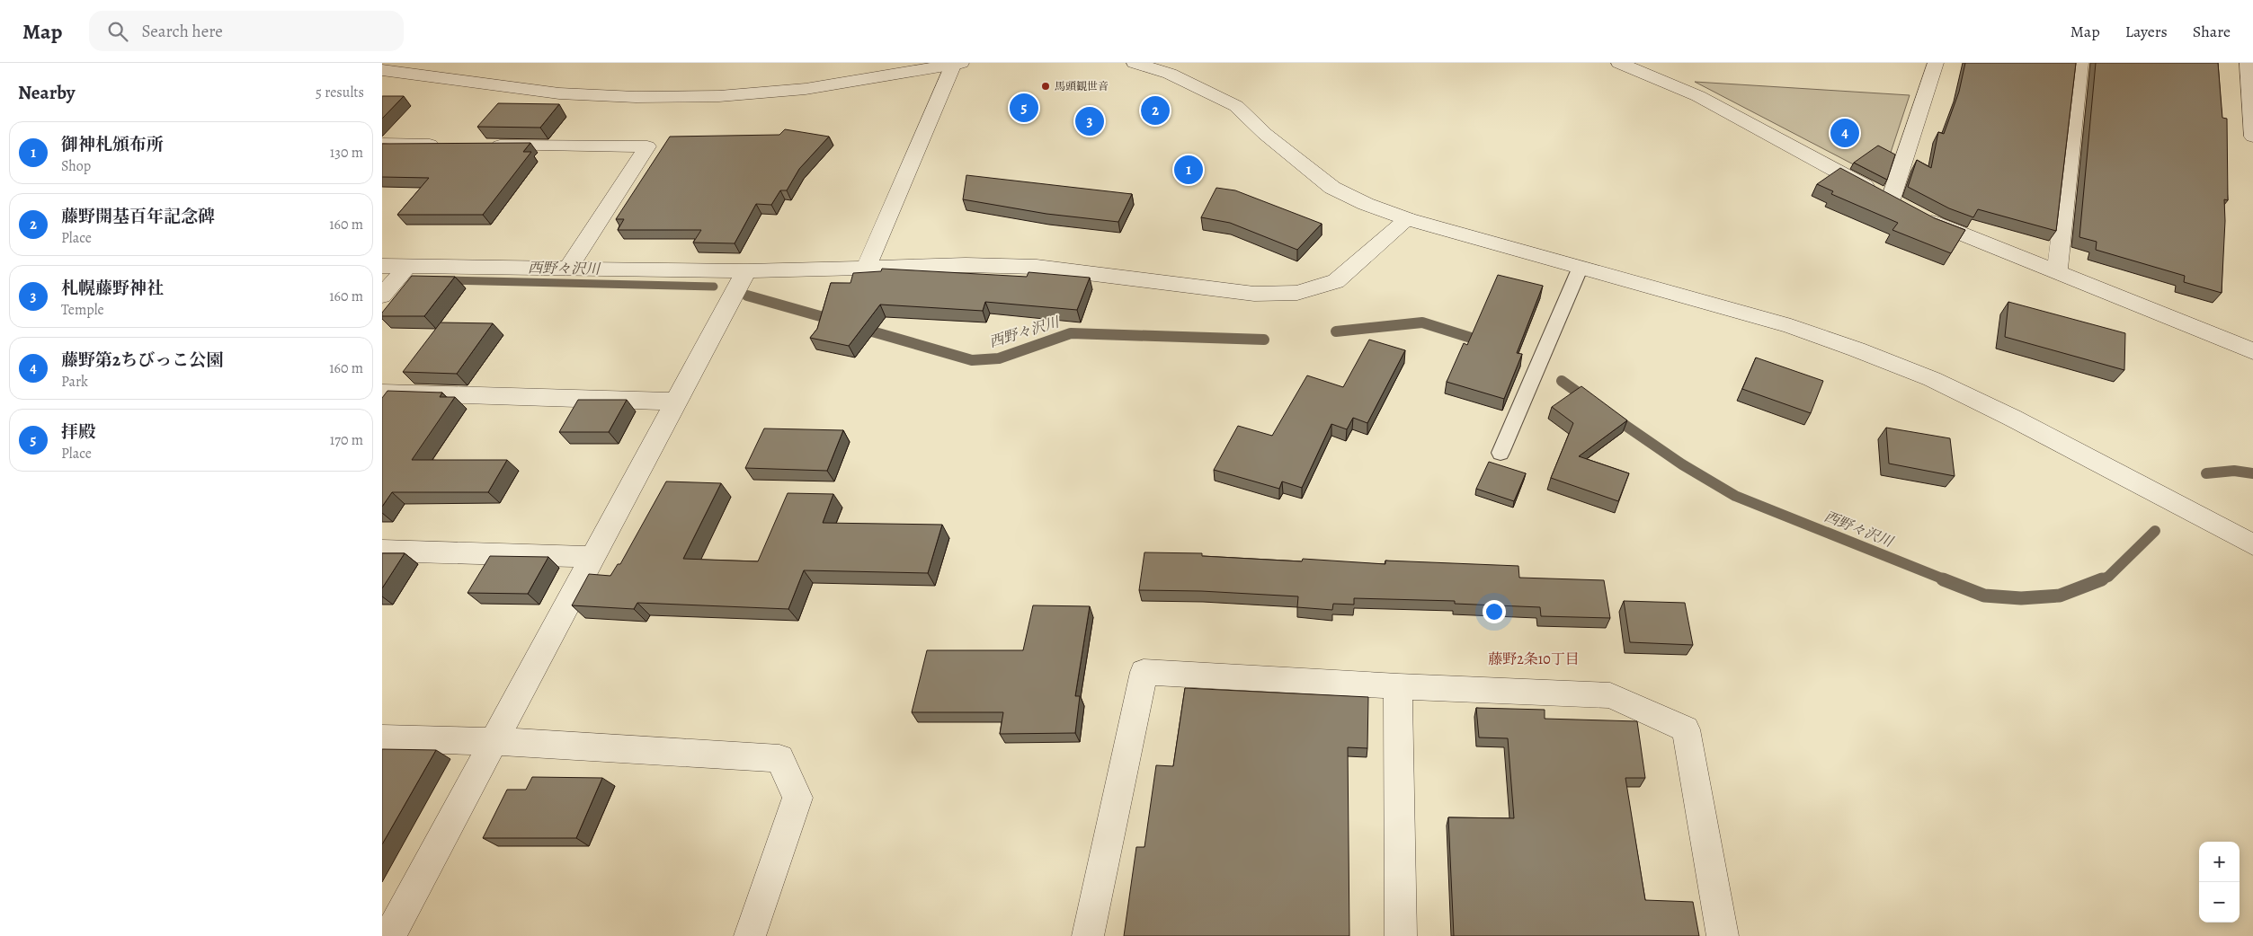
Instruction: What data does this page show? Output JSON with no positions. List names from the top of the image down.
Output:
{
  "districts": ["藤野2条10丁目"],
  "water": ["西野々沢川"],
  "places": ["馬頭観世音"],
  "page": {
    "header": "Map",
    "search": "Search here",
    "nav": ["Map", "Layers", "Share"],
    "heading": ["Nearby", "5 results"],
    "pins": [
      "5",
      "2",
      "3",
      "4",
      "1"
    ],
    "list": [
      {
        "mark": "1",
        "name": "御神札頒布所",
        "note": "Shop",
        "value": "130 m"
      },
      {
        "mark": "2",
        "name": "藤野開基百年記念碑",
        "note": "Place",
        "value": "160 m"
      },
      {
        "mark": "3",
        "name": "札幌藤野神社",
        "note": "Temple",
        "value": "160 m"
      },
      {
        "mark": "4",
        "name": "藤野第2ちびっこ公園",
        "note": "Park",
        "value": "160 m"
      },
      {
        "mark": "5",
        "name": "拝殿",
        "note": "Place",
        "value": "170 m"
      }
    ],
    "map_buttons": ["+", "−"]
  }
}
